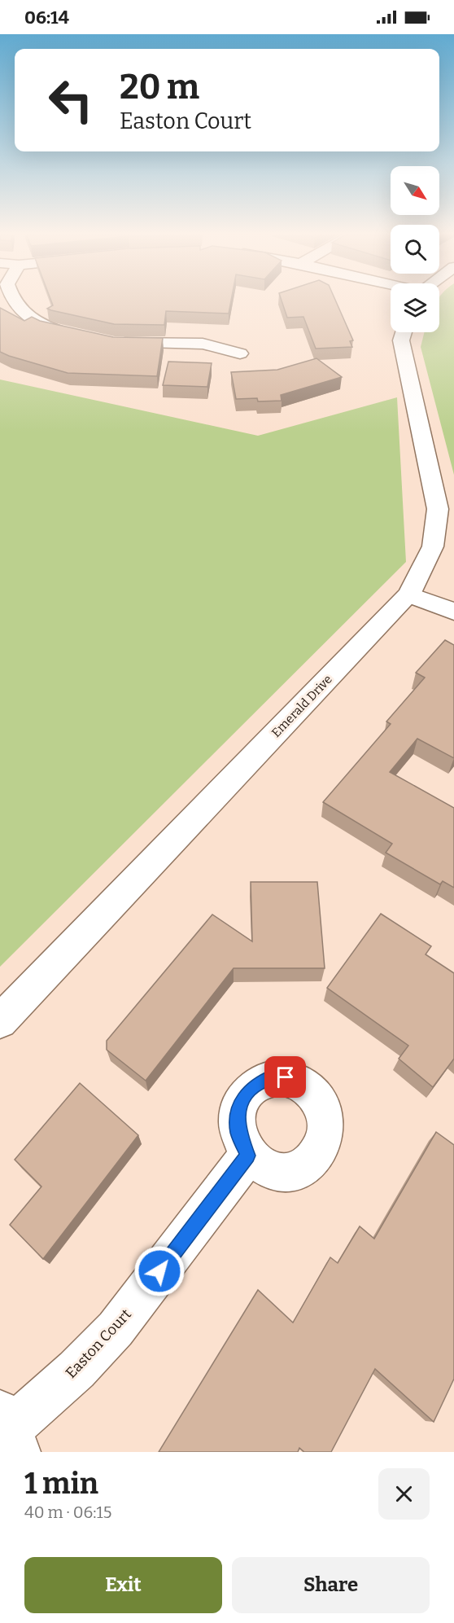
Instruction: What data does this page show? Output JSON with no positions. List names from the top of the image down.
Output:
{
  "streets": {
    "street": ["Emerald Drive", "Easton Court"]
  },
  "north": "bottom right",
  "page": {
    "status": "06:14",
    "turn": ["20 m", "Easton Court"],
    "heading": ["1 min", "40 m · 06:15"],
    "buttons": ["Exit", "Share"]
  }
}
